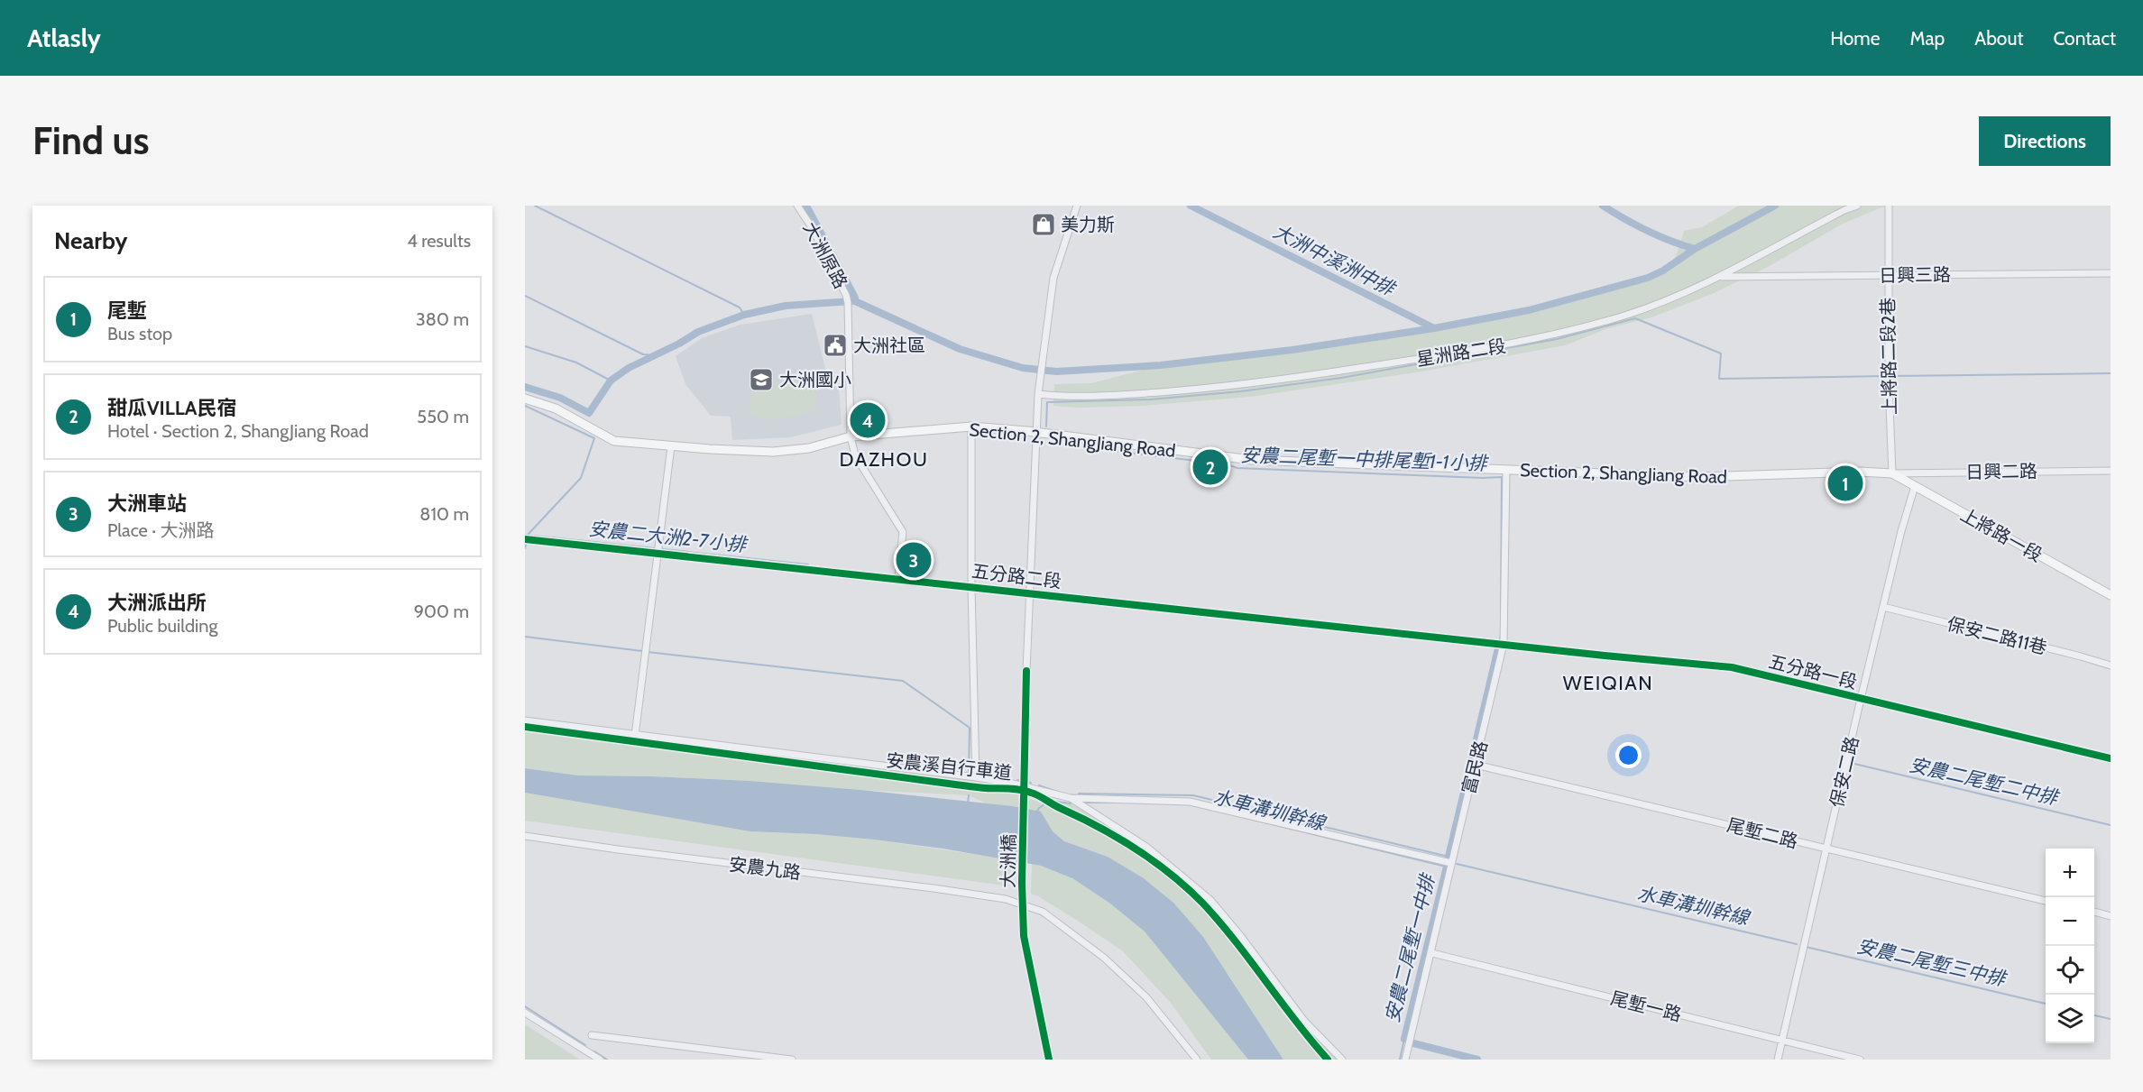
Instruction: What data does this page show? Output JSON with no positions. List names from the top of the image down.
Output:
{
  "streets": {
    "main road": ["Section 2, ShangJiang Road", "上將路一段"],
    "street": [
      "大洲原路",
      "日興三路",
      "星洲路二段",
      "上將路二段2巷",
      "日興二路",
      "五分路二段",
      "保安二路11巷",
      "五分路一段",
      "富民路",
      "保安二路",
      "尾塹二路",
      "大洲橋",
      "安農九路",
      "尾塹一路"
    ],
    "cycle path": ["安農溪自行車道"]
  },
  "crossings": [
    ["大洲原路", "Section 2, ShangJiang Road"],
    ["大洲原路", "五分路二段"],
    ["日興三路", "星洲路二段"],
    ["日興三路", "上將路二段2巷"],
    ["星洲路二段", "大洲橋"],
    ["上將路二段2巷", "Section 2, ShangJiang Road"],
    ["上將路二段2巷", "日興二路"],
    ["上將路二段2巷", "上將路一段"],
    ["Section 2, ShangJiang Road", "日興二路"],
    ["Section 2, ShangJiang Road", "上將路一段"],
    ["Section 2, ShangJiang Road", "富民路"],
    ["Section 2, ShangJiang Road", "大洲橋"],
    ["日興二路", "上將路一段"],
    ["上將路一段", "保安二路"],
    ["五分路二段", "五分路一段"],
    ["五分路二段", "富民路"],
    ["五分路二段", "大洲橋"],
    ["保安二路11巷", "保安二路"],
    ["五分路一段", "富民路"],
    ["五分路一段", "保安二路"],
    ["富民路", "尾塹二路"],
    ["富民路", "尾塹一路"],
    ["保安二路", "尾塹二路"],
    ["保安二路", "尾塹一路"]
  ],
  "districts": ["DAZHOU", "WEIQIAN"],
  "water": [
    "大洲中溪洲中排",
    "安農二尾塹一中排尾塹1-1小排",
    "安農二大洲2-7小排",
    "安農二尾塹二中排",
    "水車溝圳幹線",
    "安農二尾塹一中排",
    "安農二尾塹三中排"
  ],
  "places": {
    "shop": ["美力斯"],
    "public building": ["大洲社區"],
    "school or university": ["大洲國小"]
  },
  "page": {
    "header": "Atlasly",
    "nav": [
      "Home",
      "Map",
      "About",
      "Contact"
    ],
    "buttons": "Directions",
    "title": "Find us",
    "heading": ["Nearby", "4 results"],
    "list": [
      {
        "mark": "1",
        "name": "尾塹",
        "note": "Bus stop",
        "value": "380 m"
      },
      {
        "mark": "2",
        "name": "甜瓜VILLA民宿",
        "note": "Hotel · Section 2, ShangJiang Road",
        "value": "550 m"
      },
      {
        "mark": "3",
        "name": "大洲車站",
        "note": "Place · 大洲路",
        "value": "810 m"
      },
      {
        "mark": "4",
        "name": "大洲派出所",
        "note": "Public building",
        "value": "900 m"
      }
    ],
    "pins": [
      "4",
      "2",
      "1",
      "3"
    ],
    "map_buttons": ["+", "−"]
  }
}
